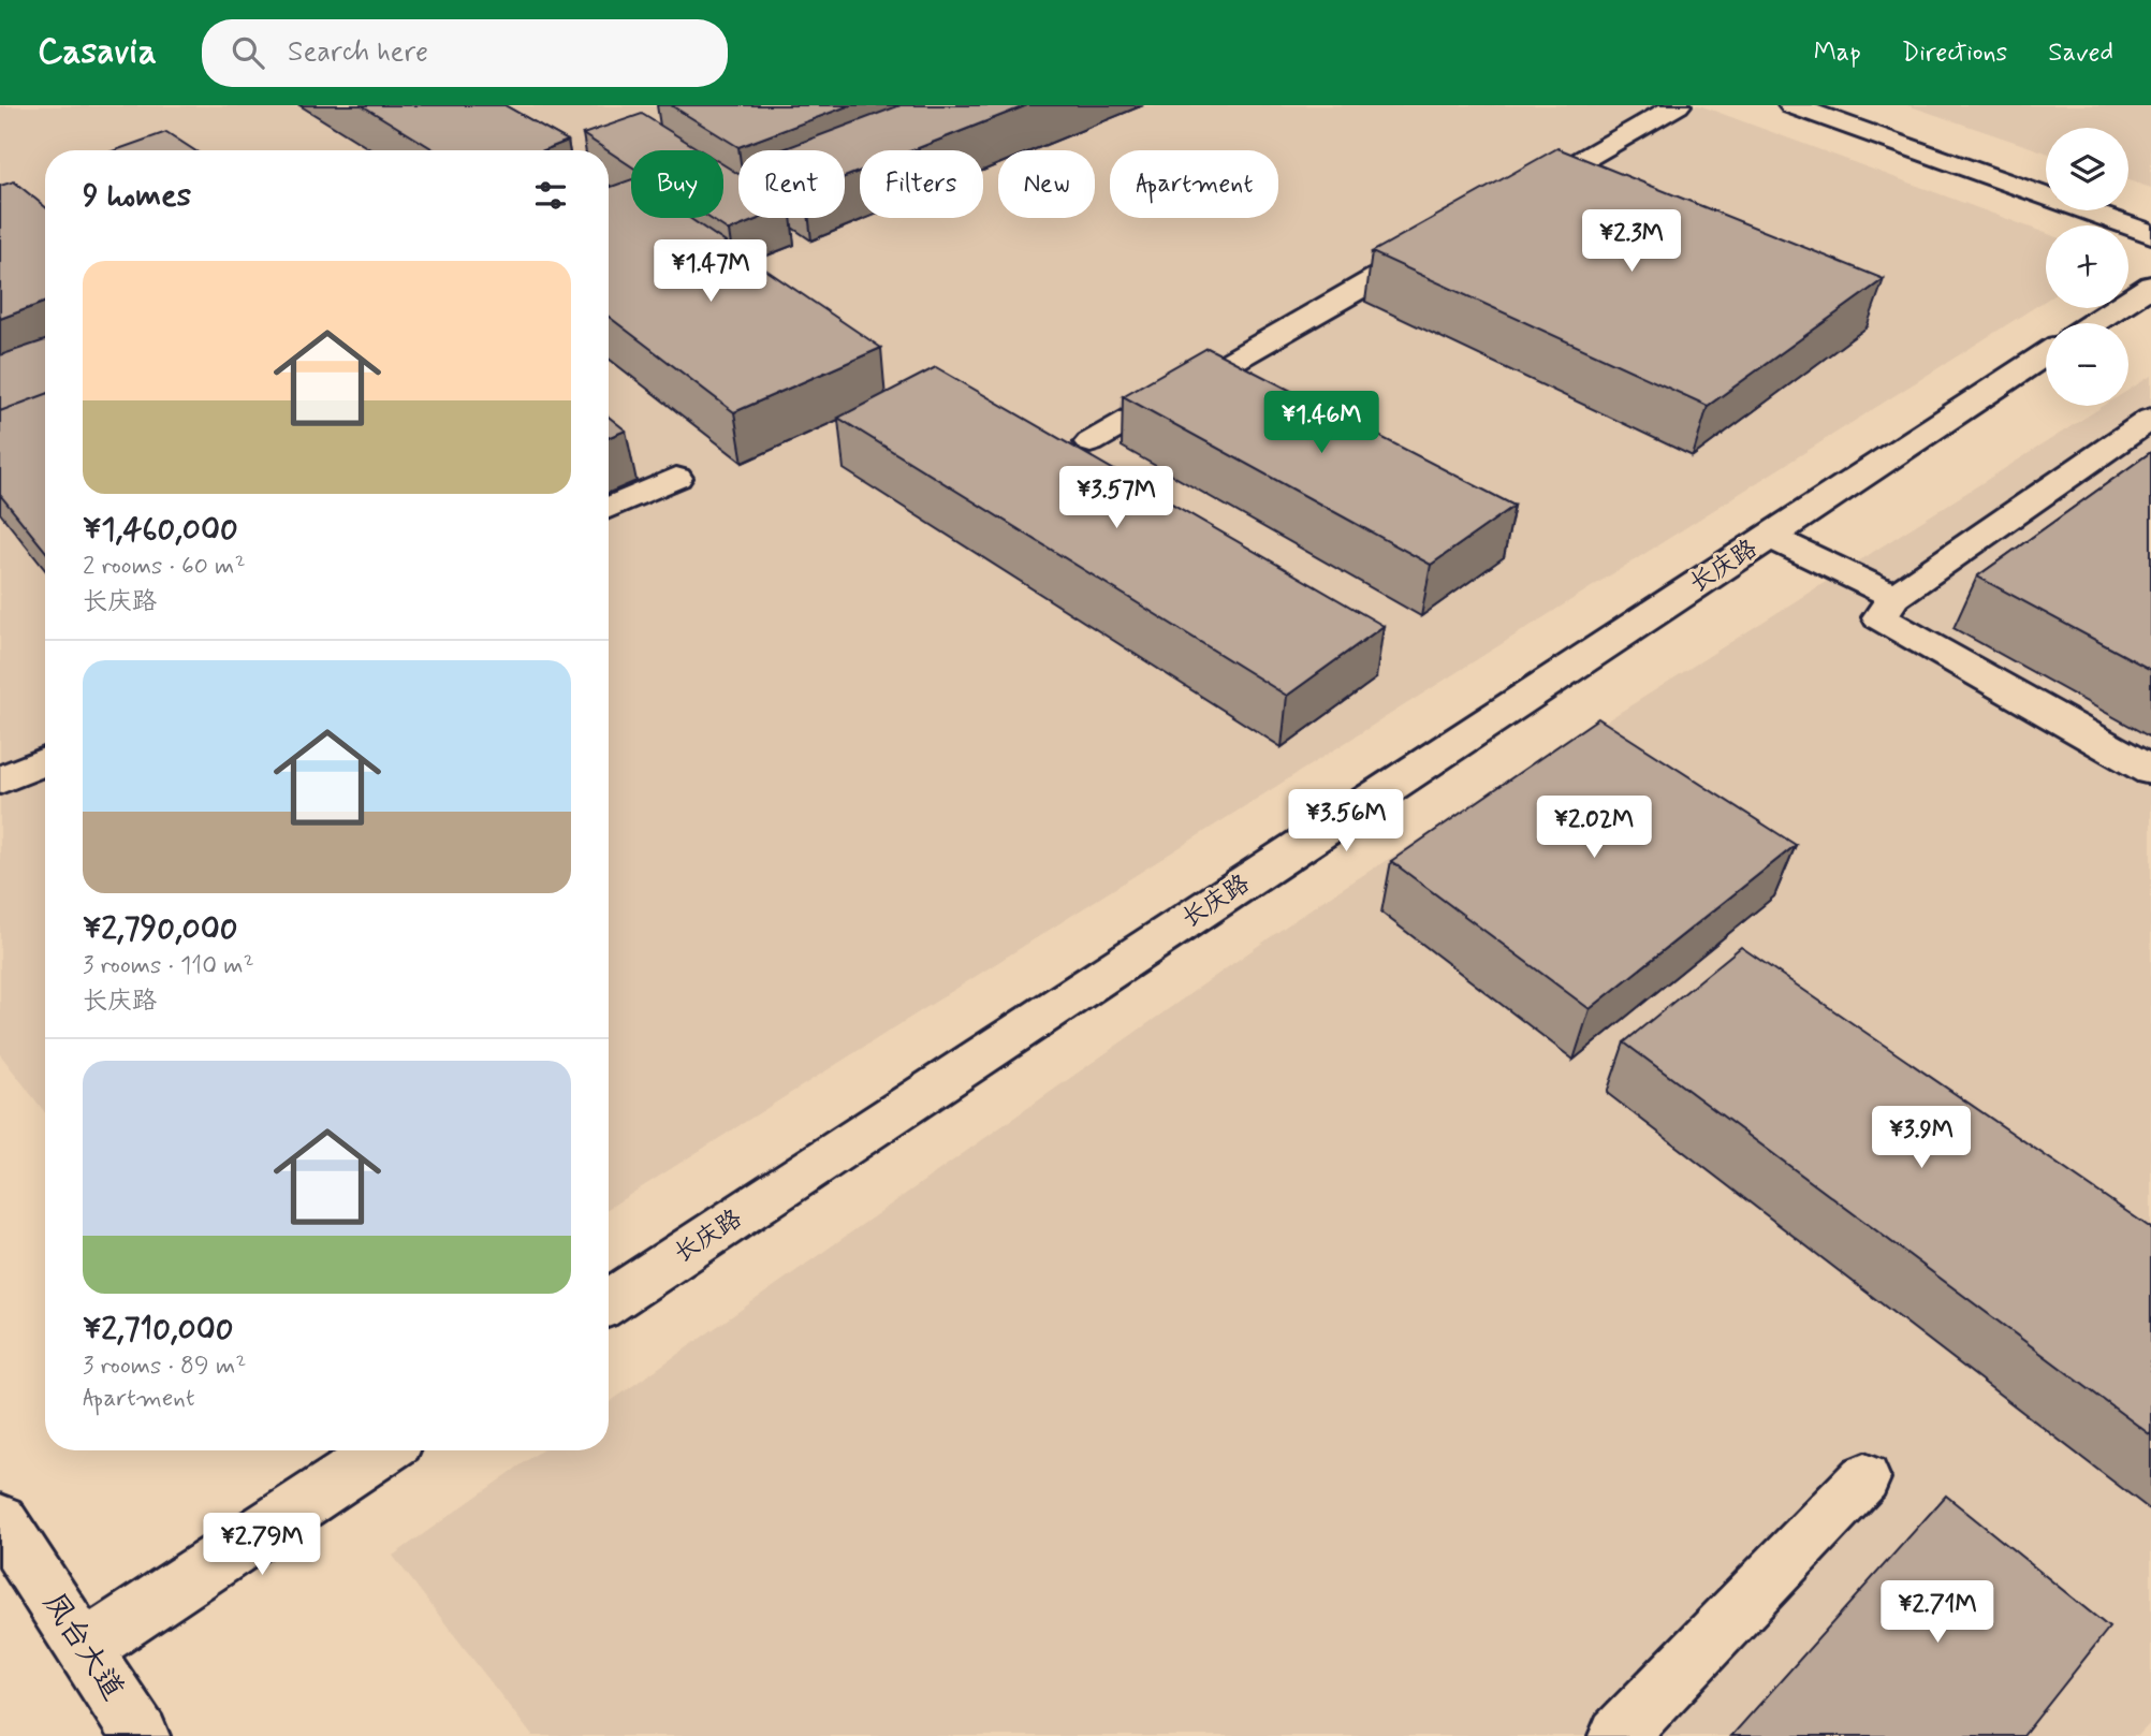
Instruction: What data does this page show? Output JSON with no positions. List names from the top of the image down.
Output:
{
  "streets": {
    "street": ["长庆路", "凤台大道"]
  },
  "page": {
    "header": "Casavia",
    "search": "Search here",
    "nav": ["Map", "Directions", "Saved"],
    "map_buttons": ["+", "−"],
    "chip": [
      "Buy",
      "Rent",
      "Filters",
      "New",
      "Apartment"
    ],
    "heading": "9 homes",
    "price": [
      "¥2.3M",
      "¥1.47M",
      "¥1.46M",
      "¥3.57M",
      "¥3.56M",
      "¥2.02M",
      "¥3.9M",
      "¥2.79M",
      "¥2.71M"
    ],
    "list": [
      {
        "name": "¥1,460,000",
        "note": "2 rooms · 60 m² · 长庆路"
      },
      {
        "name": "¥2,790,000",
        "note": "3 rooms · 110 m² · 长庆路"
      },
      {
        "name": "¥2,710,000",
        "note": "3 rooms · 89 m² · Apartment"
      }
    ]
  }
}
